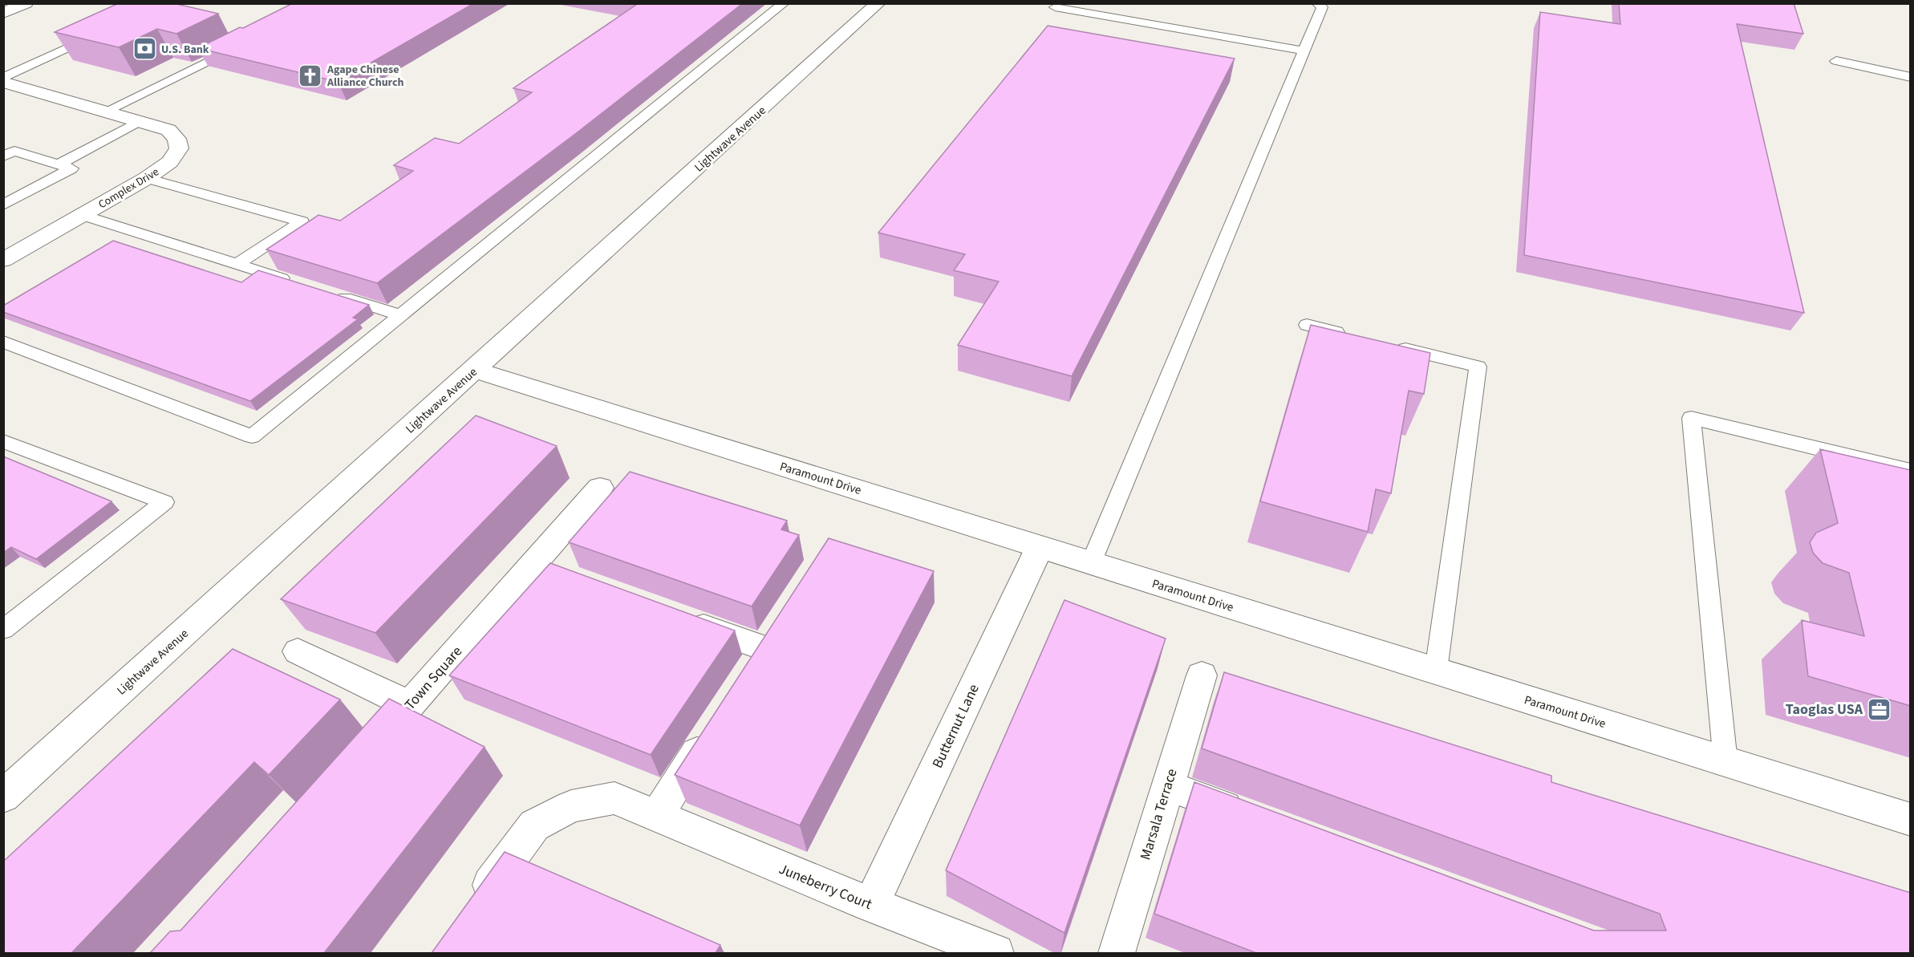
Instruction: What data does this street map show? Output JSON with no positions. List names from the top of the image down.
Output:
{
  "streets": {
    "street": [
      "Lightwave Avenue",
      "Complex Drive",
      "Paramount Drive",
      "Town Square",
      "Butternut Lane",
      "Marsala Terrace",
      "Juneberry Court"
    ]
  },
  "crossings": [
    ["Lightwave Avenue", "Paramount Drive"],
    ["Paramount Drive", "Butternut Lane"],
    ["Butternut Lane", "Juneberry Court"]
  ],
  "places": {
    "bank": ["U.S. Bank"],
    "church": ["Agape Chinese Alliance Church"],
    "office": ["Taoglas USA"]
  }
}
